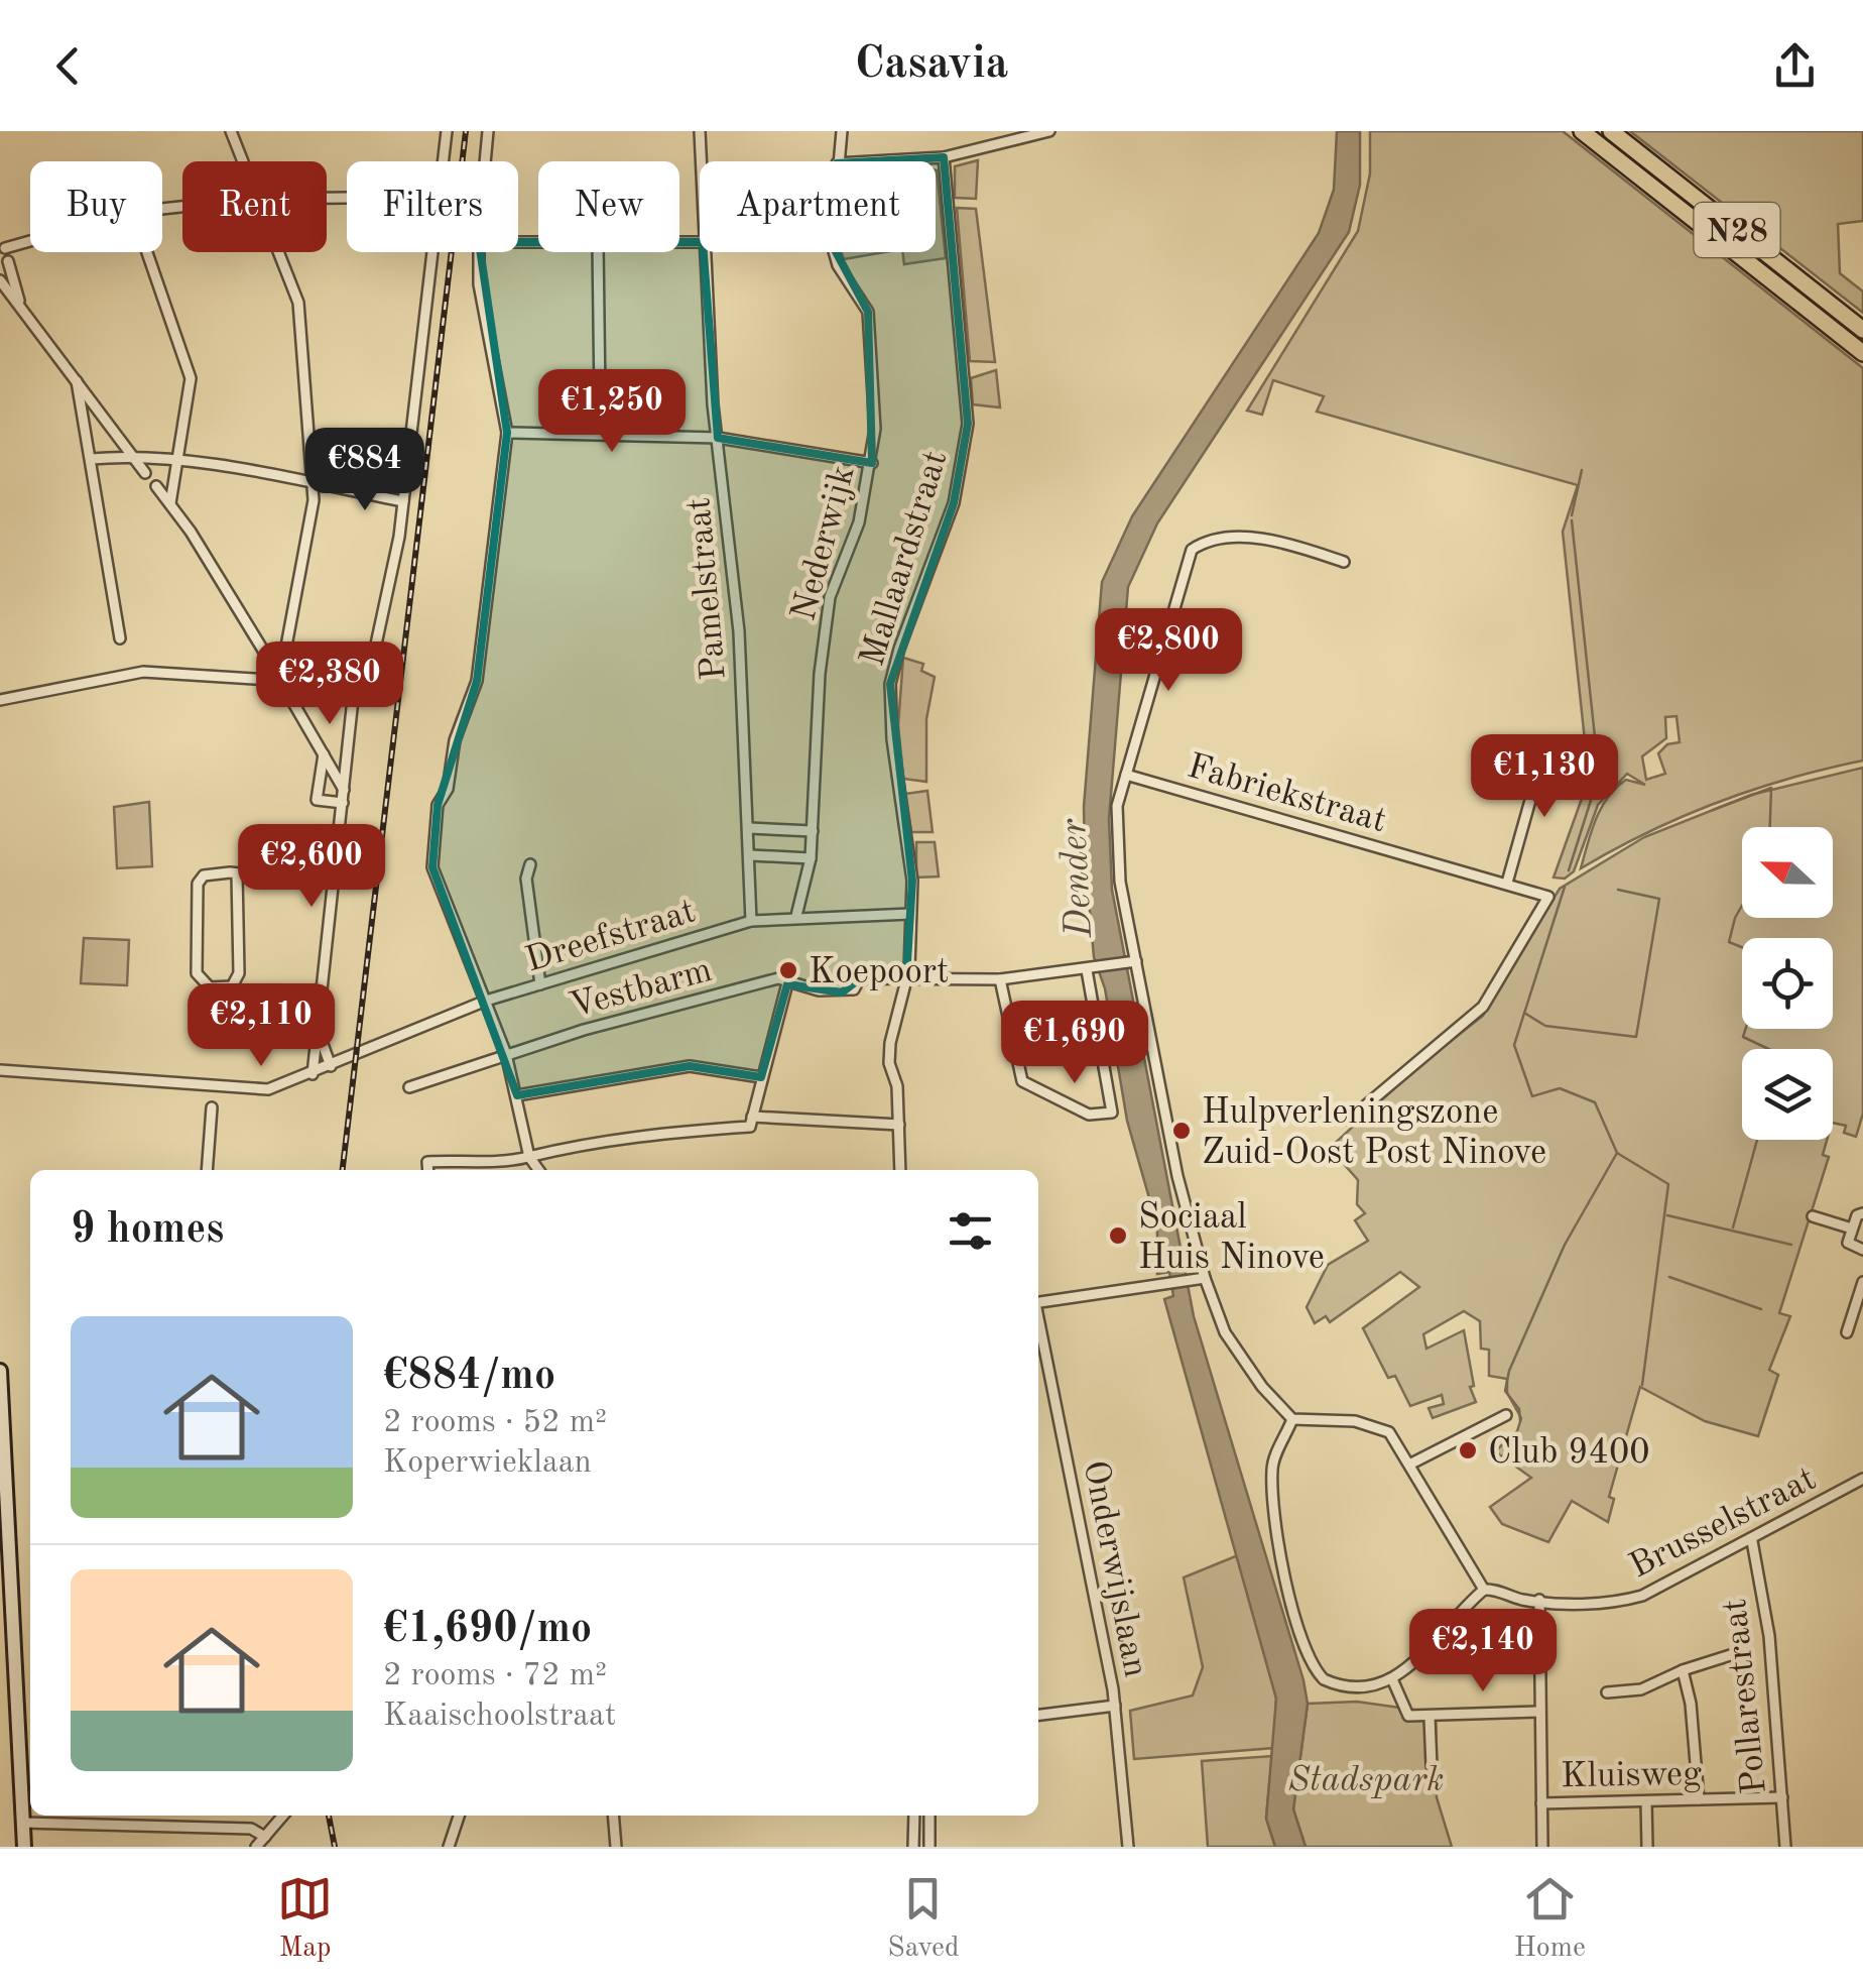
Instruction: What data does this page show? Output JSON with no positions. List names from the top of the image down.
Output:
{
  "streets": {
    "highway": ["N28"],
    "street": [
      "Nederwijk",
      "Mallaardstraat",
      "Pamelstraat",
      "Fabriekstraat",
      "Dreefstraat",
      "Vestbarm",
      "Brusselstraat",
      "Onderwijslaan",
      "Pollarestraat",
      "Kluisweg"
    ]
  },
  "crossings": [
    ["Nederwijk", "Dreefstraat"],
    ["Mallaardstraat", "Dreefstraat"],
    ["Mallaardstraat", "Vestbarm"],
    ["Pamelstraat", "Dreefstraat"],
    ["Brusselstraat", "Pollarestraat"],
    ["Pollarestraat", "Kluisweg"]
  ],
  "water": ["Dender"],
  "parks": ["Stadspark"],
  "places": [
    "Koepoort",
    "Hulpverleningszone Zuid-Oost Post Ninove",
    "Sociaal Huis Ninove",
    "Club 9400"
  ],
  "north": "left",
  "page": {
    "header": "Casavia",
    "chip": [
      "Buy",
      "Rent",
      "Filters",
      "New",
      "Apartment"
    ],
    "price": [
      "€1,250",
      "€884",
      "€2,800",
      "€2,380",
      "€1,130",
      "€2,600",
      "€2,110",
      "€1,690",
      "€2,140"
    ],
    "heading": "9 homes",
    "list": [
      {
        "name": "€884/mo",
        "note": "2 rooms · 52 m² · Koperwieklaan"
      },
      {
        "name": "€1,690/mo",
        "note": "2 rooms · 72 m² · Kaaischoolstraat"
      }
    ],
    "tabs": ["Map", "Saved", "Home"]
  }
}
